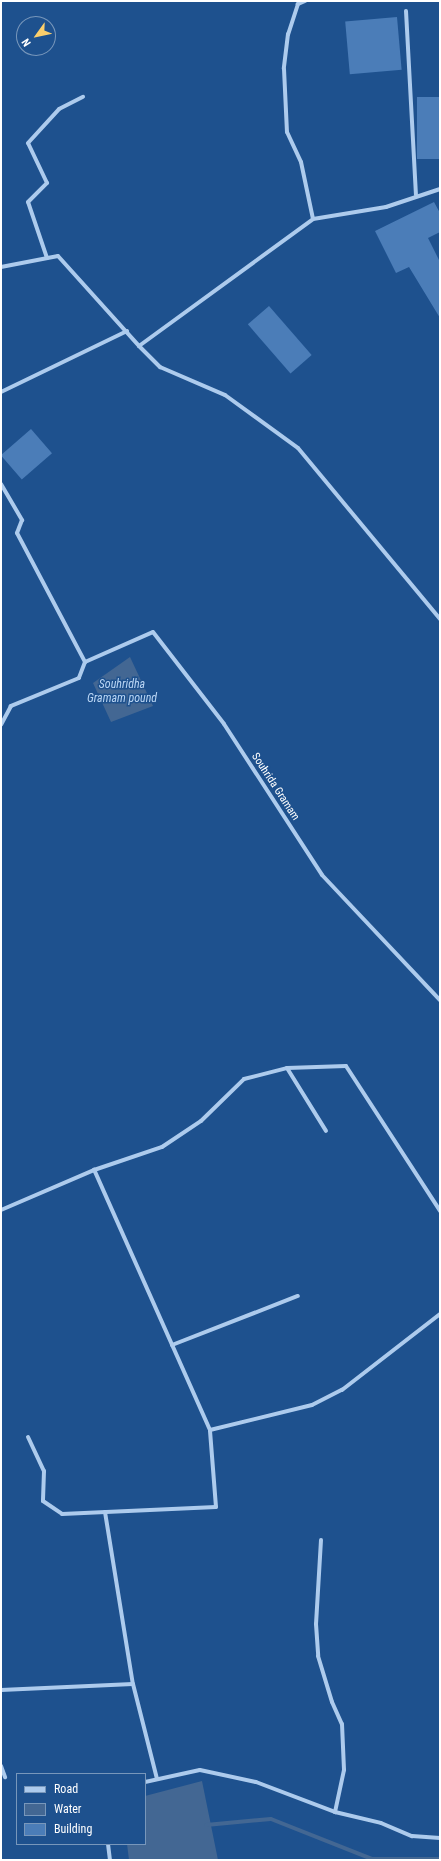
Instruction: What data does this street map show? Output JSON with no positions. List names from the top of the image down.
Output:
{
  "streets": {
    "street": ["Souhrida Gramam"]
  },
  "water": ["Souhridha Gramam pound"],
  "legend": ["Road", "Water", "Building"],
  "north": "bottom left"
}
